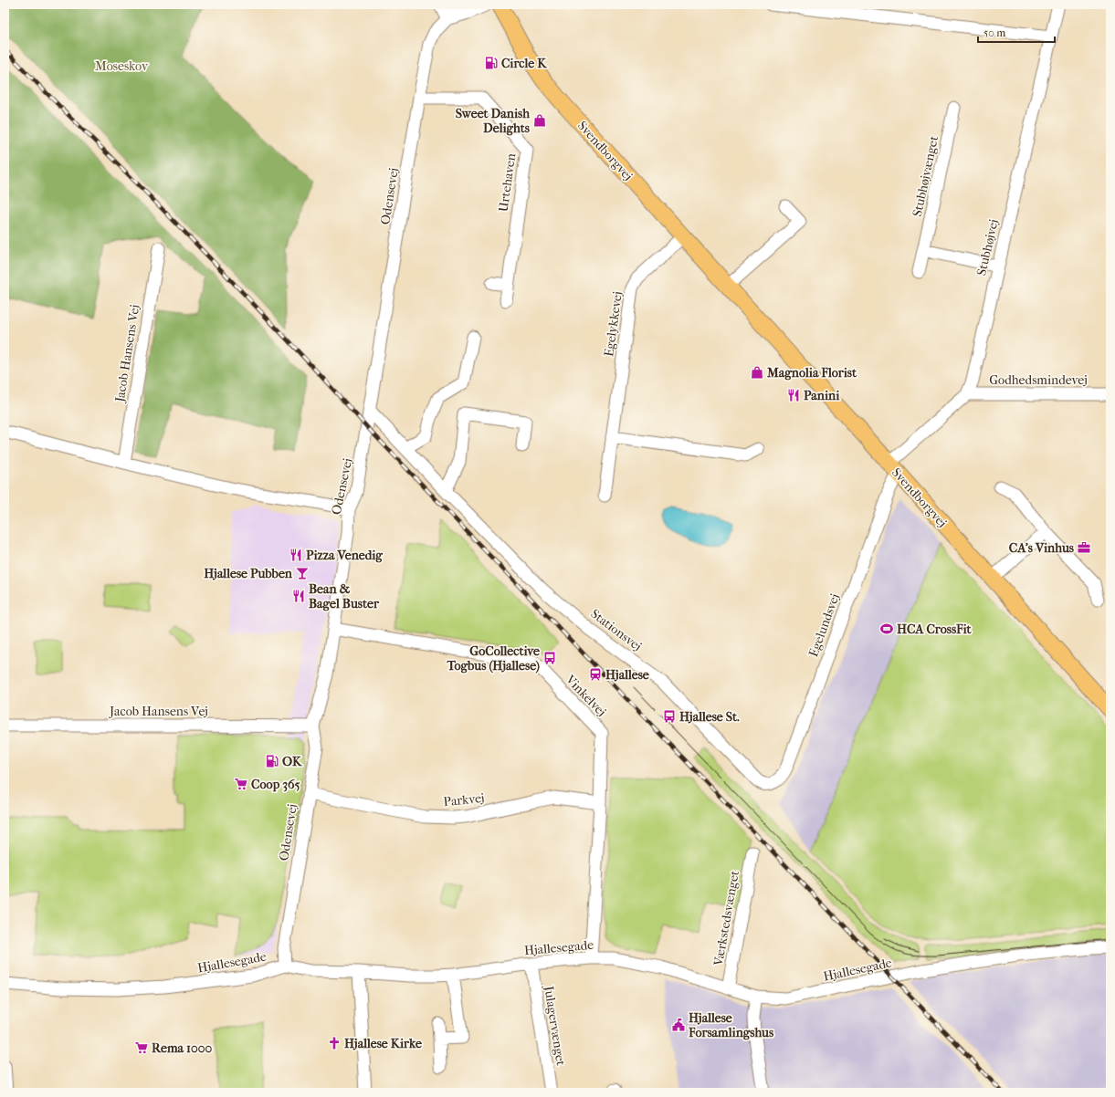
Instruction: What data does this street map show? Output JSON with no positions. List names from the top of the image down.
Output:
{
  "streets": {
    "main road": ["Svendborgvej"],
    "street": [
      "Stubhøjvænget",
      "Urtehaven",
      "Odensevej",
      "Stubhøjvej",
      "Egelykkevej",
      "Jacob Hansens Vej",
      "Godhedsmindevej",
      "Egelundsvej",
      "Stationsvej",
      "Vinkelvej",
      "Parkvej",
      "Værkstedsvænget",
      "Hjallesegade",
      "Julagervænget"
    ]
  },
  "crossings": [
    ["Svendborgvej", "Stubhøjvej"],
    ["Svendborgvej", "Egelykkevej"],
    ["Svendborgvej", "Egelundsvej"],
    ["Urtehaven", "Odensevej"],
    ["Odensevej", "Jacob Hansens Vej"],
    ["Odensevej", "Stationsvej"],
    ["Odensevej", "Vinkelvej"],
    ["Odensevej", "Parkvej"],
    ["Odensevej", "Hjallesegade"],
    ["Stubhøjvej", "Godhedsmindevej"],
    ["Stubhøjvej", "Egelundsvej"],
    ["Egelundsvej", "Stationsvej"],
    ["Vinkelvej", "Parkvej"],
    ["Vinkelvej", "Hjallesegade"],
    ["Værkstedsvænget", "Hjallesegade"],
    ["Hjallesegade", "Julagervænget"]
  ],
  "parks": ["Moseskov"],
  "places": {
    "fuel station": ["Circle K", "OK"],
    "shop": ["Sweet Danish Delights", "Magnolia Florist"],
    "restaurant": ["Panini", "Pizza Venedig", "Bean & Bagel Buster"],
    "office": ["CA's Vinhus"],
    "bar": ["Hjallese Pubben"],
    "sports": ["HCA CrossFit"],
    "bus stop": ["GoCollective Togbus (Hjallese)", "Hjallese St."],
    "station": ["Hjallese"],
    "supermarket": ["Coop 365", "Rema 1000"],
    "public building": ["Hjallese Forsamlingshus"],
    "church": ["Hjallese Kirke"]
  },
  "scale_bar": "50 m"
}
